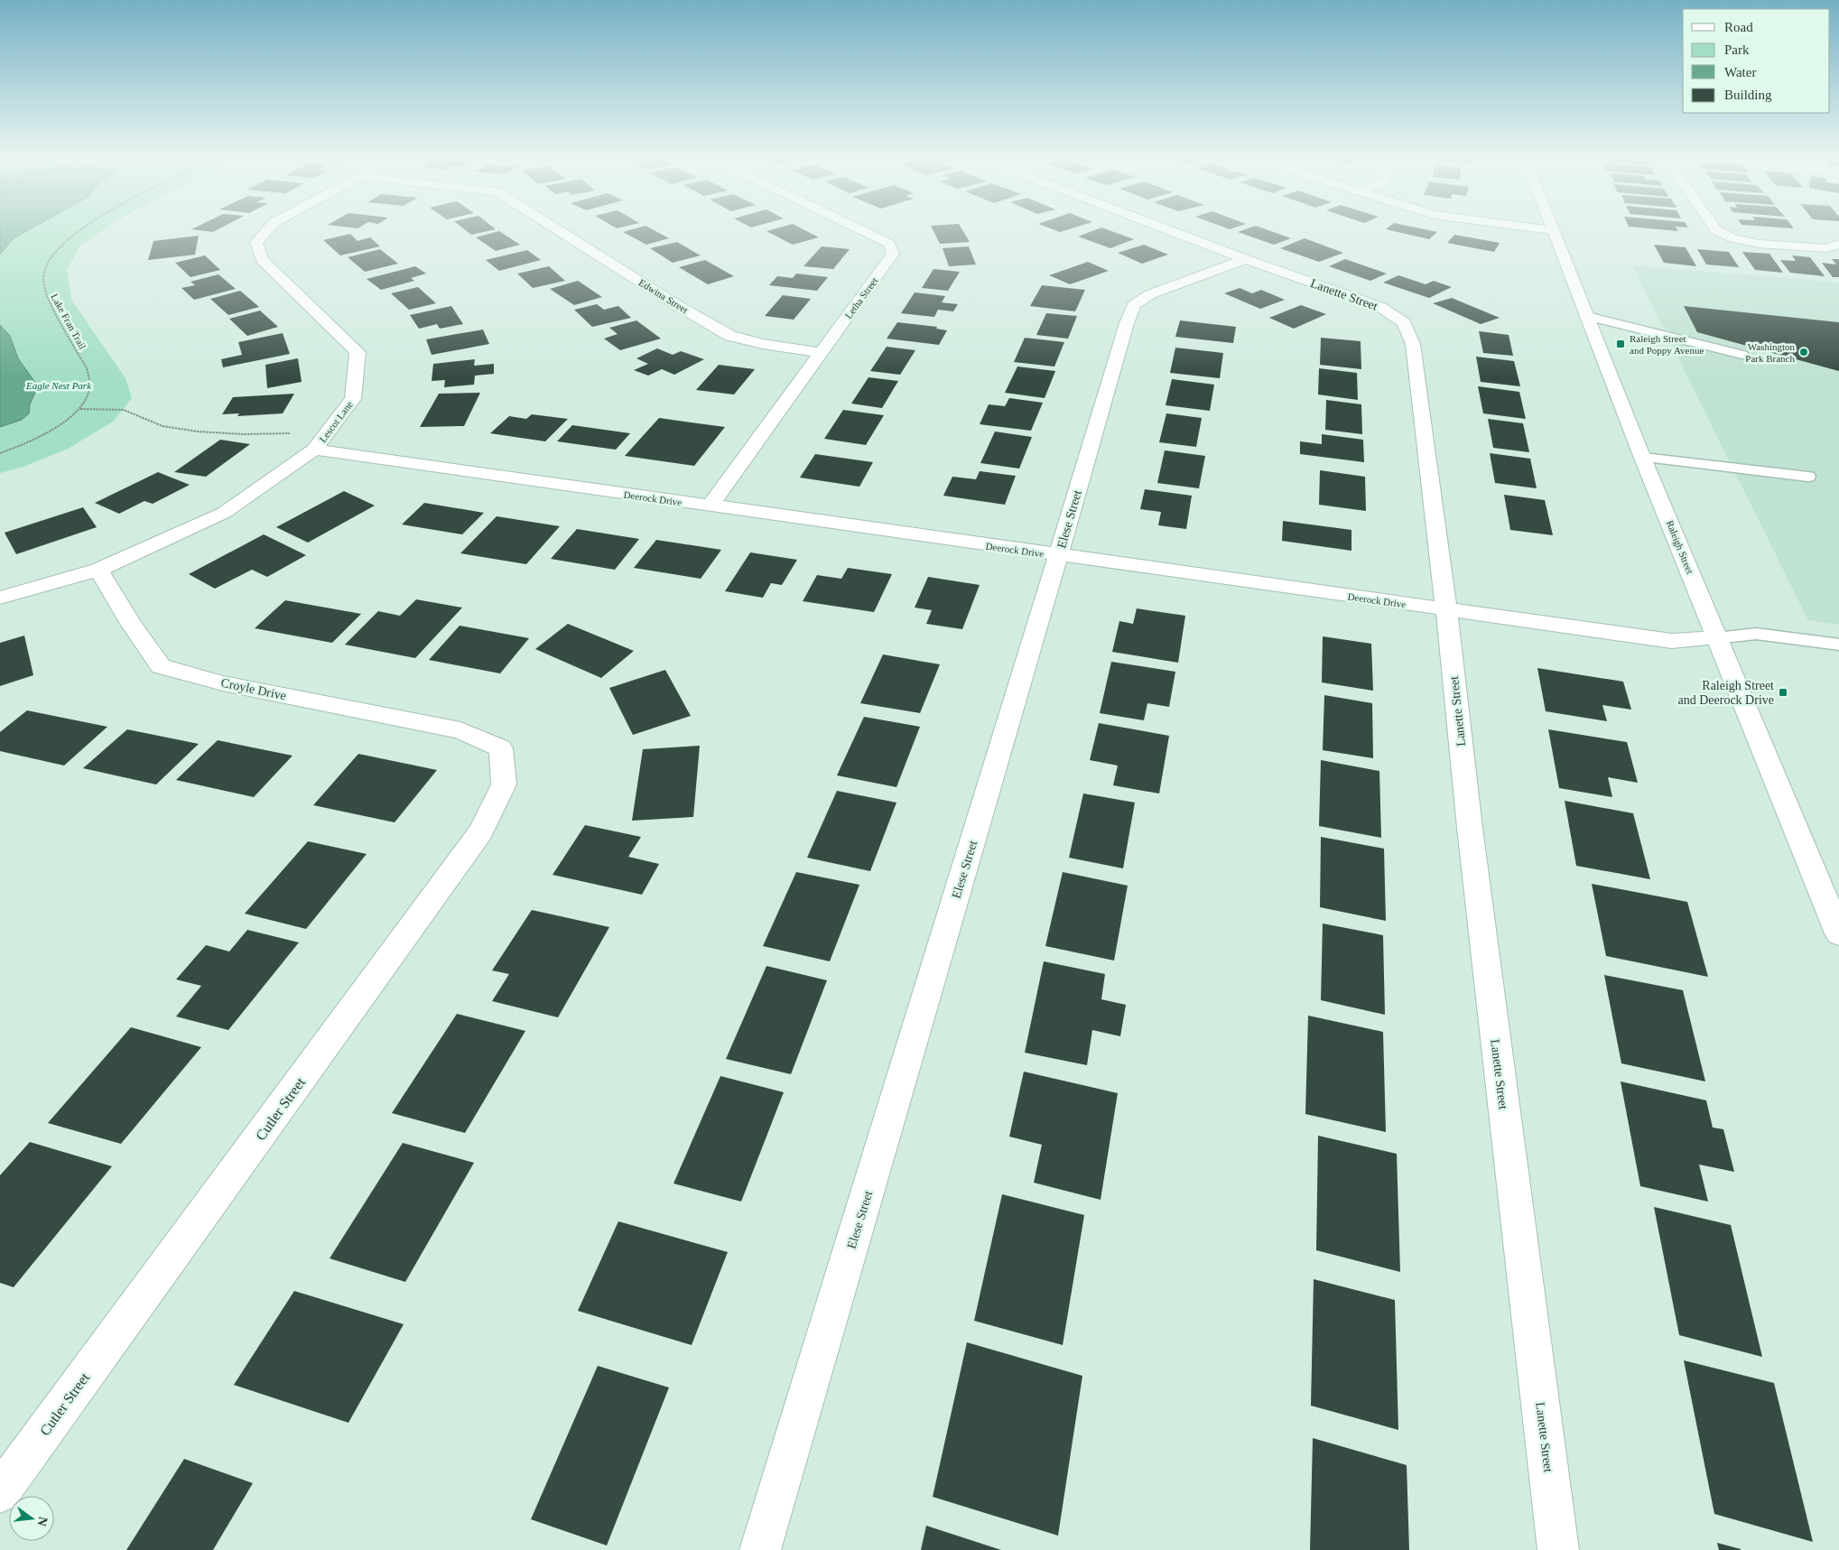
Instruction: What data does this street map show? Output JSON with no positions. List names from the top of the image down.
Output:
{
  "streets": {
    "street": [
      "Lanette Street",
      "Edwina Street",
      "Letha Street",
      "Lescot Lane",
      "Deerock Drive",
      "Elese Street",
      "Raleigh Street",
      "Croyle Drive",
      "Cutler Street"
    ],
    "path": ["Lake Fran Trail"]
  },
  "crossings": [
    ["Lanette Street", "Deerock Drive"],
    ["Lanette Street", "Elese Street"],
    ["Edwina Street", "Letha Street"],
    ["Letha Street", "Deerock Drive"],
    ["Lescot Lane", "Deerock Drive"],
    ["Lescot Lane", "Croyle Drive"],
    ["Deerock Drive", "Elese Street"],
    ["Deerock Drive", "Raleigh Street"],
    ["Croyle Drive", "Cutler Street"]
  ],
  "parks": ["Eagle Nest Park"],
  "places": {
    "transit": ["Raleigh Street and Poppy Avenue", "Raleigh Street and Deerock Drive"],
    "other": ["Washington Park Branch"]
  },
  "legend": [
    "Road",
    "Park",
    "Water",
    "Building"
  ],
  "north": "right"
}
